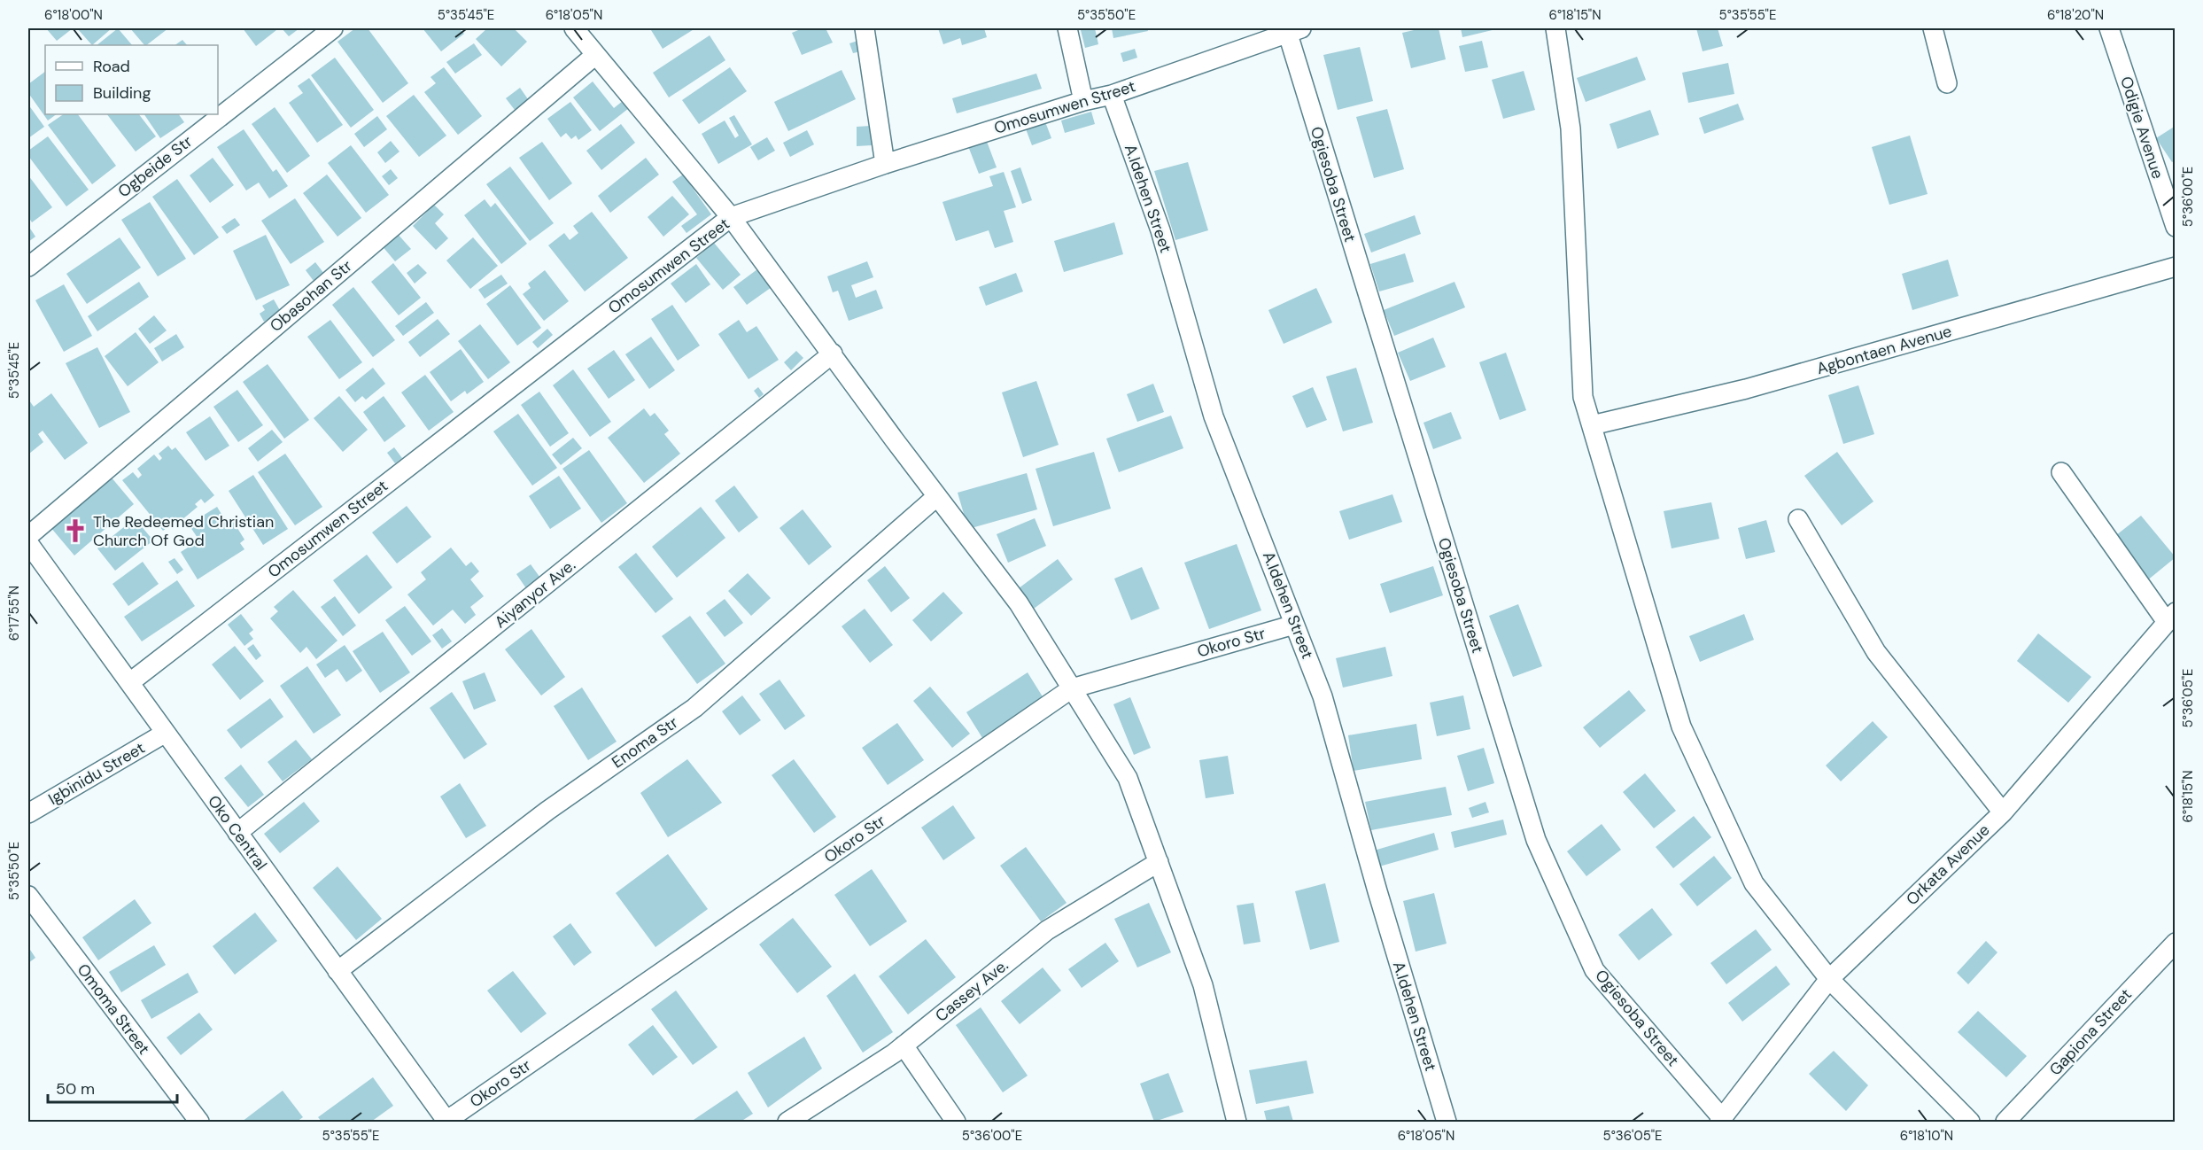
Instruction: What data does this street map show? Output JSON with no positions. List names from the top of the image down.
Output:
{
  "streets": {
    "street": [
      "Omosumwen Street",
      "Odigie Avenue",
      "Ogbeide Str",
      "Ogiesoba Street",
      "A.Idehen Street",
      "Obasohan Str",
      "Agbontaen Avenue",
      "Aiyanyor Ave.",
      "Okoro Str",
      "Enoma Str",
      "Igbinidu Street",
      "Oko Central",
      "Orkata Avenue",
      "Cassey Ave.",
      "Omoma Street",
      "Gapiona Street"
    ]
  },
  "crossings": [
    ["Omosumwen Street", "Ogiesoba Street"],
    ["Omosumwen Street", "A.Idehen Street"],
    ["Omosumwen Street", "Oko Central"],
    ["Ogiesoba Street", "Orkata Avenue"],
    ["A.Idehen Street", "Okoro Str"],
    ["Aiyanyor Ave.", "Oko Central"],
    ["Okoro Str", "Oko Central"],
    ["Enoma Str", "Oko Central"],
    ["Igbinidu Street", "Oko Central"]
  ],
  "places": {
    "church": ["The Redeemed Christian Church Of God"]
  },
  "legend": ["Road", "Building"],
  "scale_bar": "50 m",
  "coordinates": [
    "6°18'00\"N",
    "5°35'45\"E",
    "6°18'05\"N",
    "5°35'50\"E",
    "6°18'15\"N",
    "5°35'55\"E",
    "6°18'20\"N",
    "5°36'00\"E",
    "6°17'55\"N",
    "5°36'05\"E",
    "6°18'10\"N"
  ]
}
